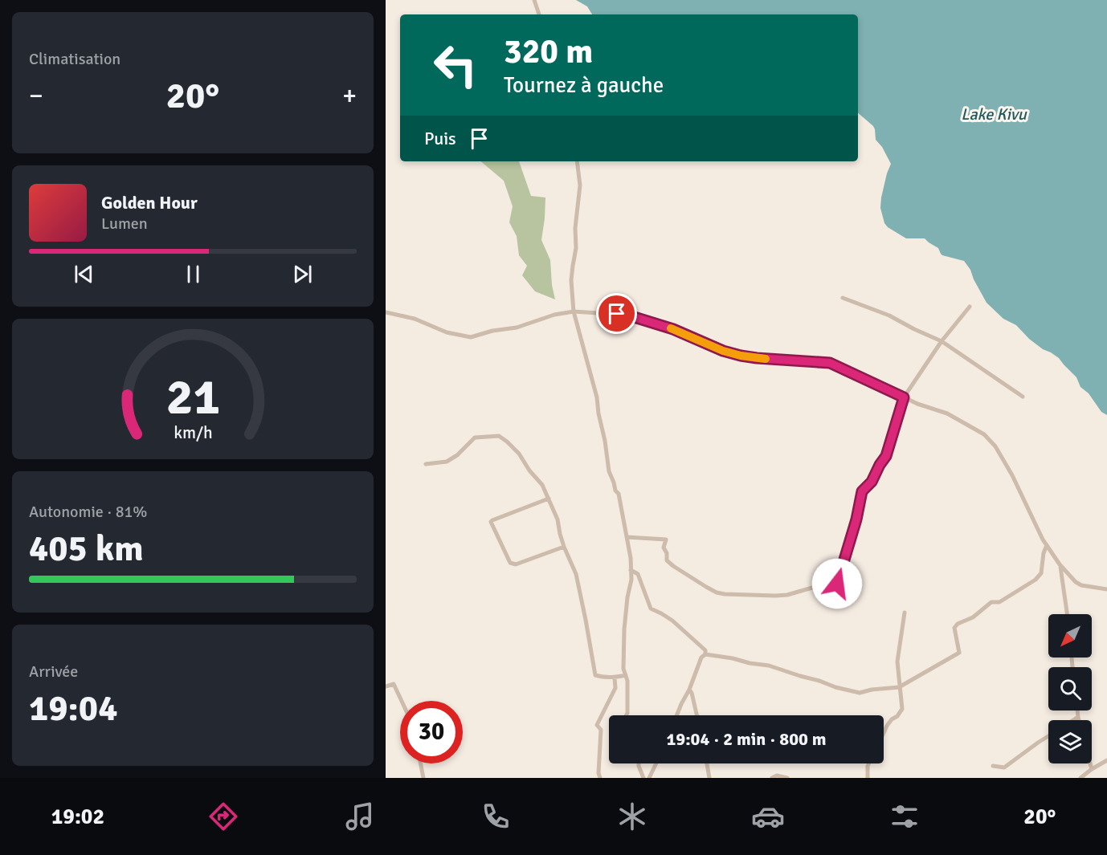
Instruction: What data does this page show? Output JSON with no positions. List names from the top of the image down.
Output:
{
  "water": ["Lake Kivu"],
  "north": "bottom left",
  "page": {
    "tile": [
      "Climatisation",
      ["Autonomie · 81%", "405 km"],
      ["Arrivée", "19:04"]
    ],
    "turn": ["320 m", "Tournez à gauche"],
    "heat": ["−", "20°", "+"],
    "then": "Puis",
    "song": ["Golden Hour", "Lumen"],
    "limit": "30",
    "trip": "19:04 · 2 min · 800 m",
    "tabs": ["19:02", "20°"],
    "gauge": ["21", "km/h"]
  }
}
